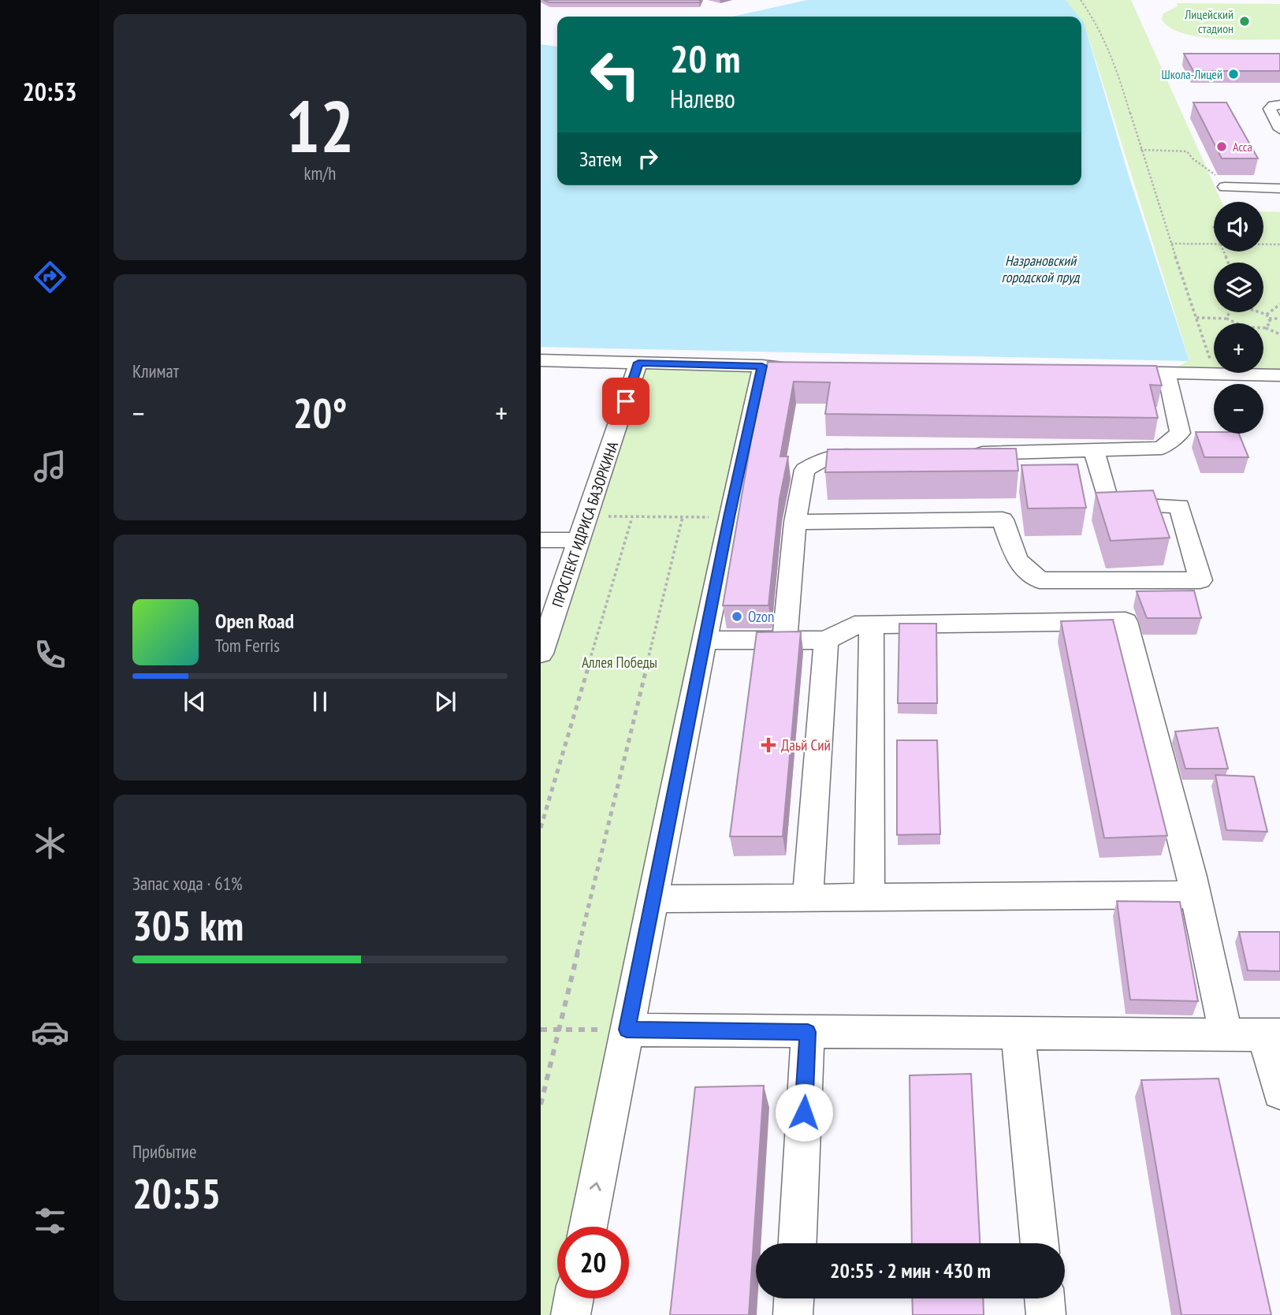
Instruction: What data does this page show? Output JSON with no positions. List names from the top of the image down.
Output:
{
  "streets": {
    "street": ["ПРОСПЕКТ ИДРИСА БАЗОРКИНА"]
  },
  "water": ["Назрановский городской пруд"],
  "parks": ["Аллея Победы"],
  "places": {
    "other": [
      "Лицейский стадион",
      "Школа-Лицей",
      "Асса",
      "Ozon"
    ],
    "health": ["Даьй Сий"]
  },
  "page": {
    "tabs": "20:53",
    "tile": [
      ["12", "km/h"],
      "Климат",
      ["Запас хода · 61%", "305 km"],
      ["Прибытие", "20:55"]
    ],
    "turn": ["20 m", "Налево"],
    "then": "Затем",
    "map_buttons": ["+", "−"],
    "heat": ["−", "20°", "+"],
    "song": ["Open Road", "Tom Ferris"],
    "limit": "20",
    "trip": "20:55 · 2 мин · 430 m"
  }
}
